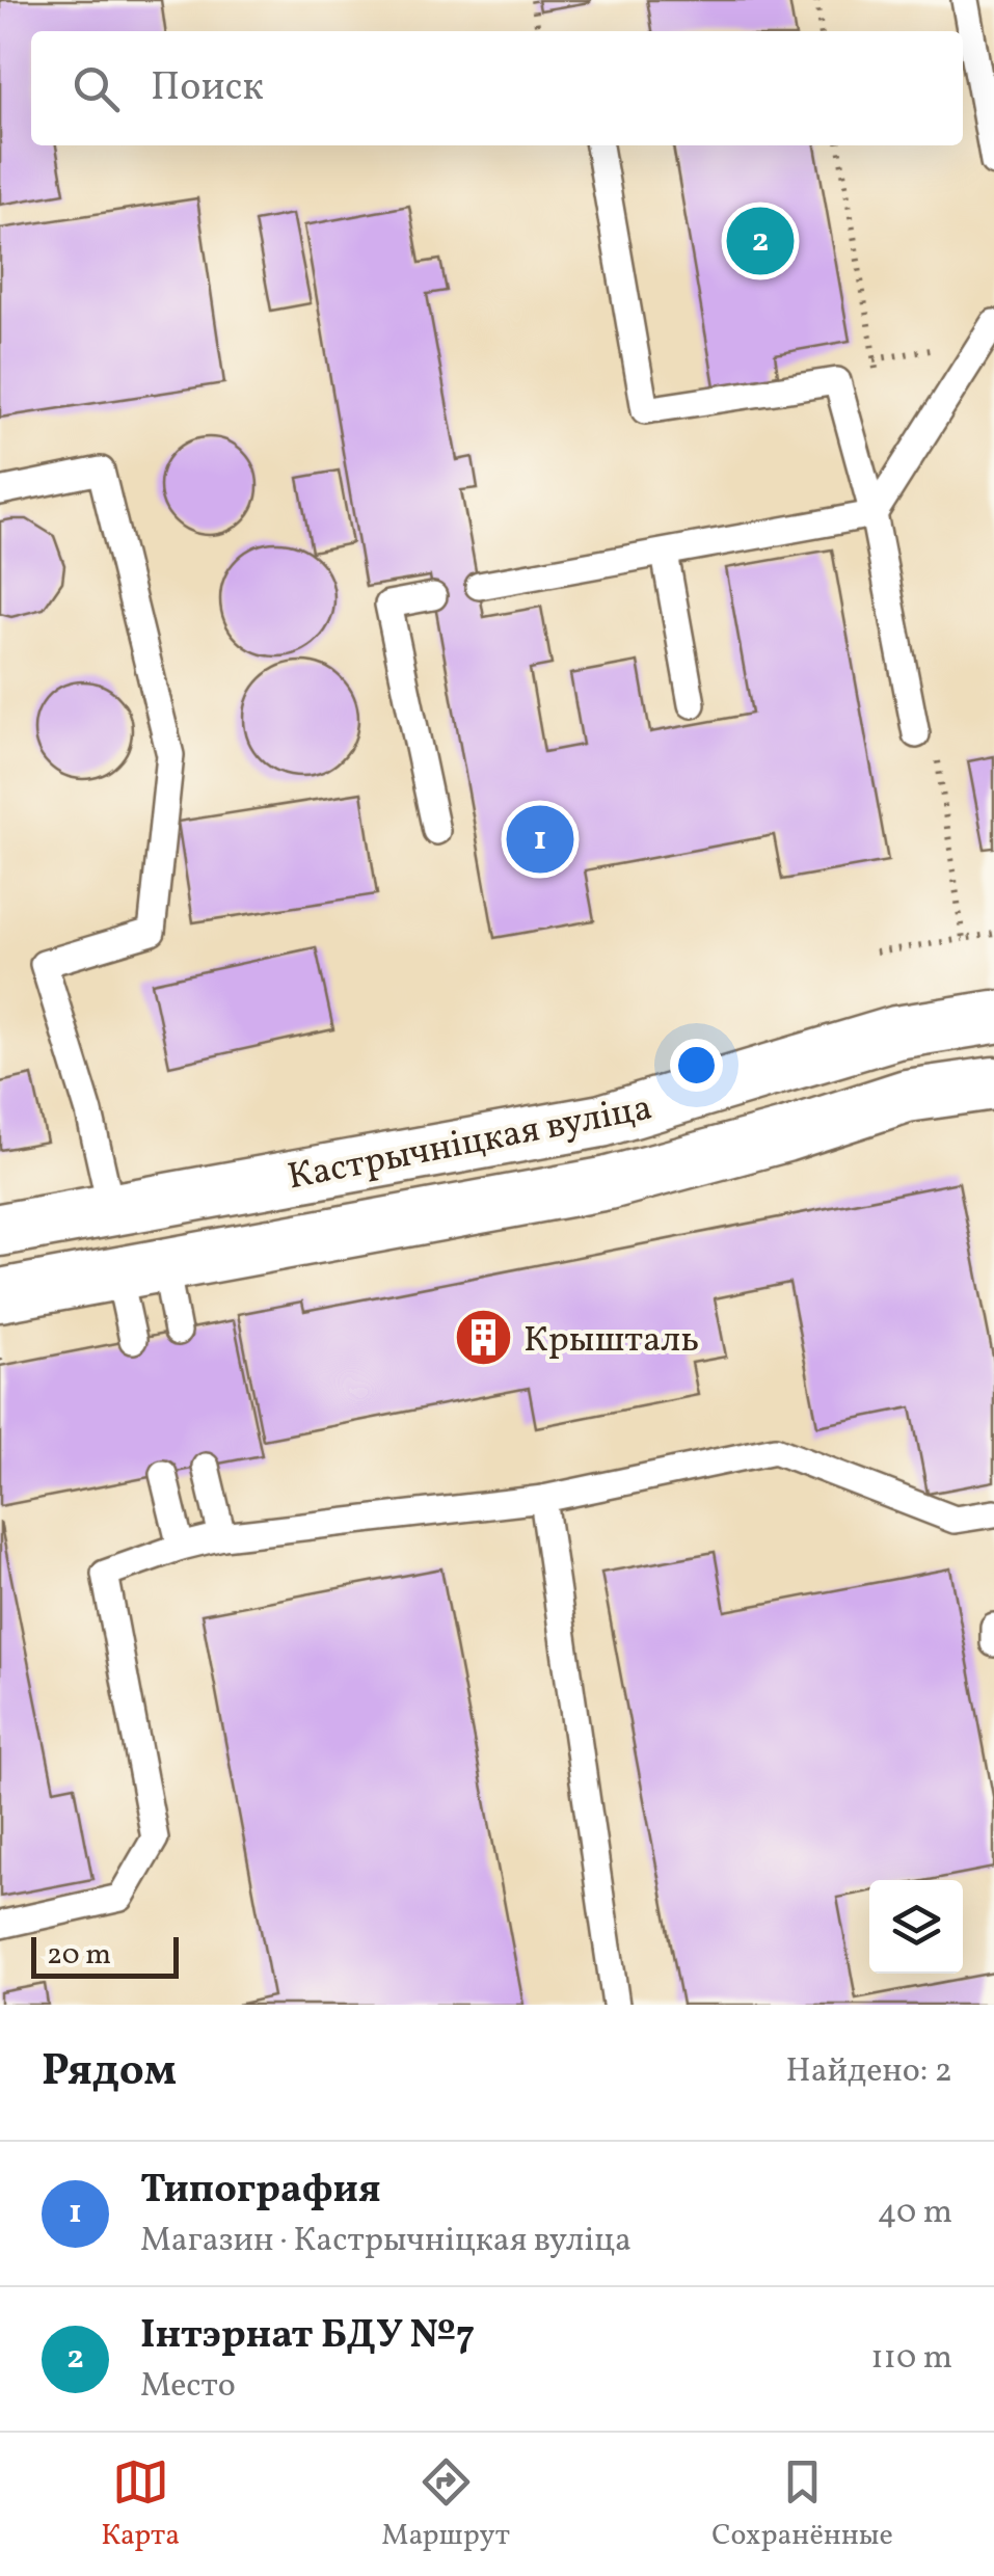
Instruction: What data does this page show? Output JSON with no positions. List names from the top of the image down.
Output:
{
  "streets": {
    "street": ["Кастрычніцкая вуліца"]
  },
  "places": {
    "building": ["Крышталь"]
  },
  "scale_bar": "20 m",
  "page": {
    "search": "Поиск",
    "pins": ["2", "1"],
    "scale": "20 m",
    "heading": ["Рядом", "Найдено: 2"],
    "list": [
      {
        "mark": "1",
        "name": "Типография",
        "note": "Магазин · Кастрычніцкая вуліца",
        "value": "40 m"
      },
      {
        "mark": "2",
        "name": "Інтэрнат БДУ №7",
        "note": "Место",
        "value": "110 m"
      }
    ],
    "nav": ["Карта", "Маршрут", "Сохранённые"]
  }
}
